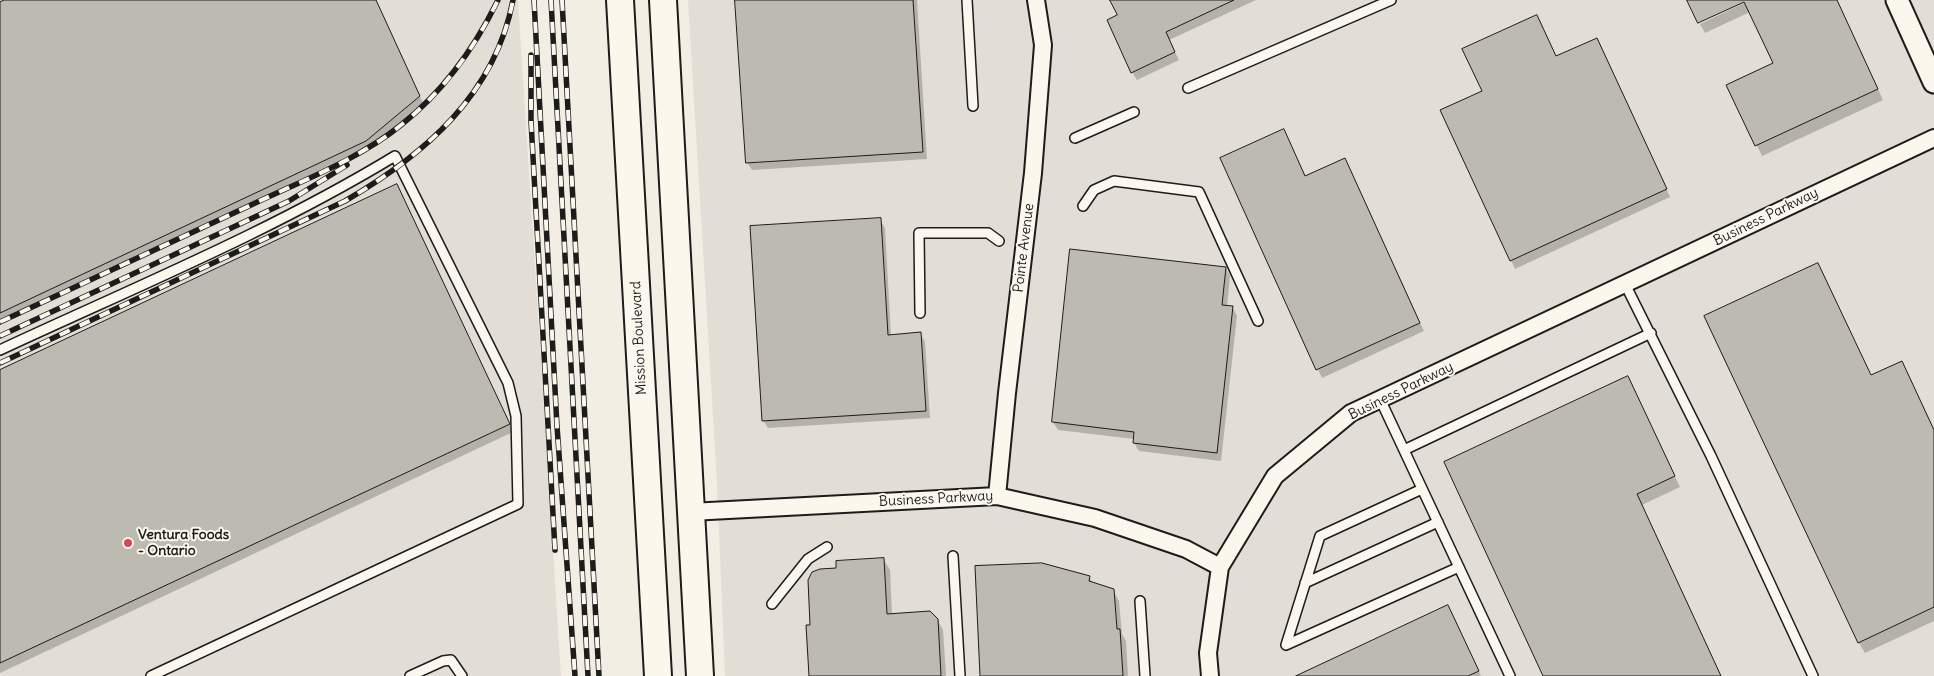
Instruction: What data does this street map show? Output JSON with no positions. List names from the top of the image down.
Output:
{
  "streets": {
    "main road": ["Mission Boulevard"],
    "street": ["Business Parkway", "Pointe Avenue"]
  },
  "crossings": [
    ["Business Parkway", "Pointe Avenue"]
  ],
  "places": ["Ventura Foods - Ontario"]
}
